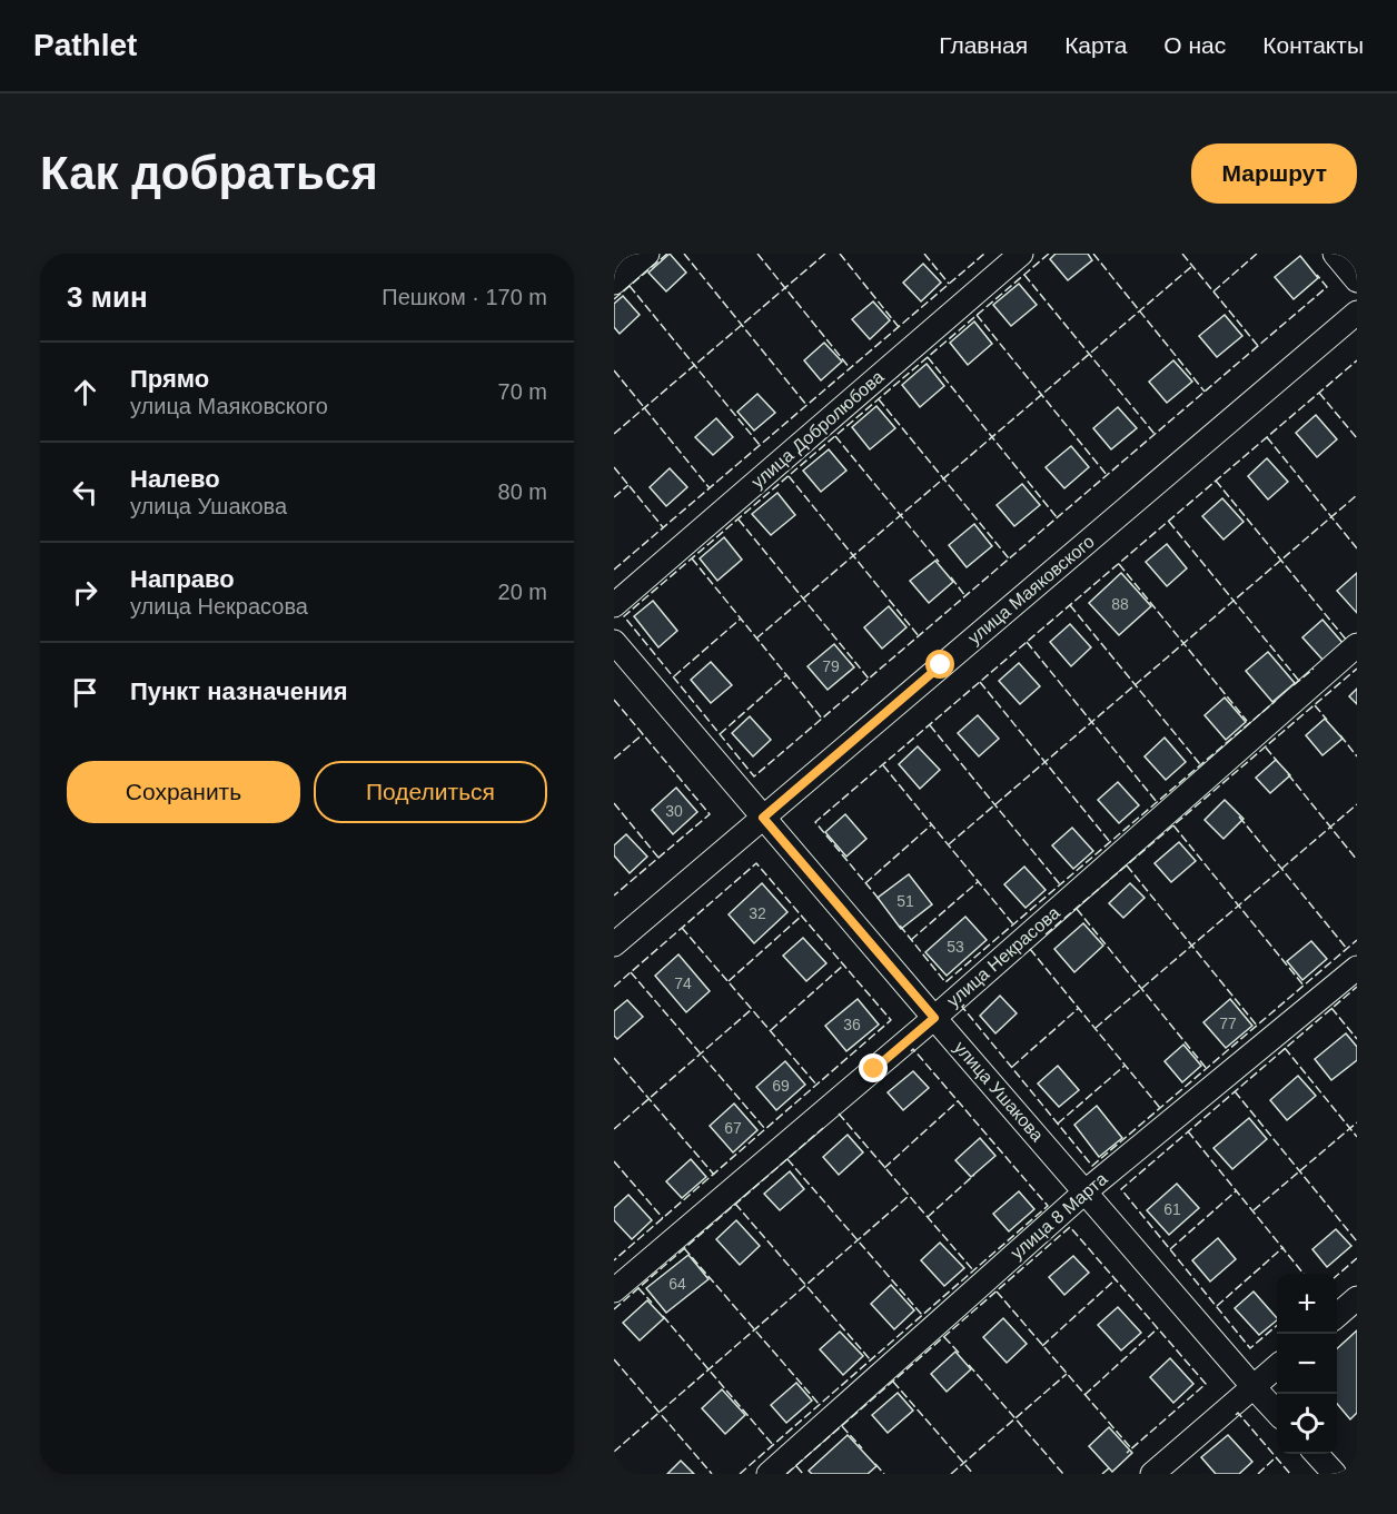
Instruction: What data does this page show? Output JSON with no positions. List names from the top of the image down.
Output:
{
  "streets": {
    "street": [
      "улица Добролюбова",
      "улица Маяковского",
      "улица Некрасова",
      "улица Ушакова",
      "улица 8 Марта"
    ]
  },
  "crossings": [
    ["улица Маяковского", "улица Ушакова"],
    ["улица Некрасова", "улица Ушакова"],
    ["улица Ушакова", "улица 8 Марта"]
  ],
  "house_numbers": [
    "88",
    "79",
    "30",
    "51",
    "32",
    "53",
    "74",
    "77",
    "36",
    "69",
    "67",
    "61",
    "64"
  ],
  "page": {
    "header": "Pathlet",
    "nav": [
      "Главная",
      "Карта",
      "О нас",
      "Контакты"
    ],
    "buttons": [
      "Маршрут",
      ["Сохранить", "Поделиться"]
    ],
    "title": "Как добраться",
    "heading": ["3 мин", "Пешком · 170 m"],
    "list": [
      ["Прямо", "улица Маяковского", "70 m"],
      ["Налево", "улица Ушакова", "80 m"],
      ["Направо", "улица Некрасова", "20 m"],
      "Пункт назначения"
    ],
    "map_buttons": ["+", "−"]
  }
}
